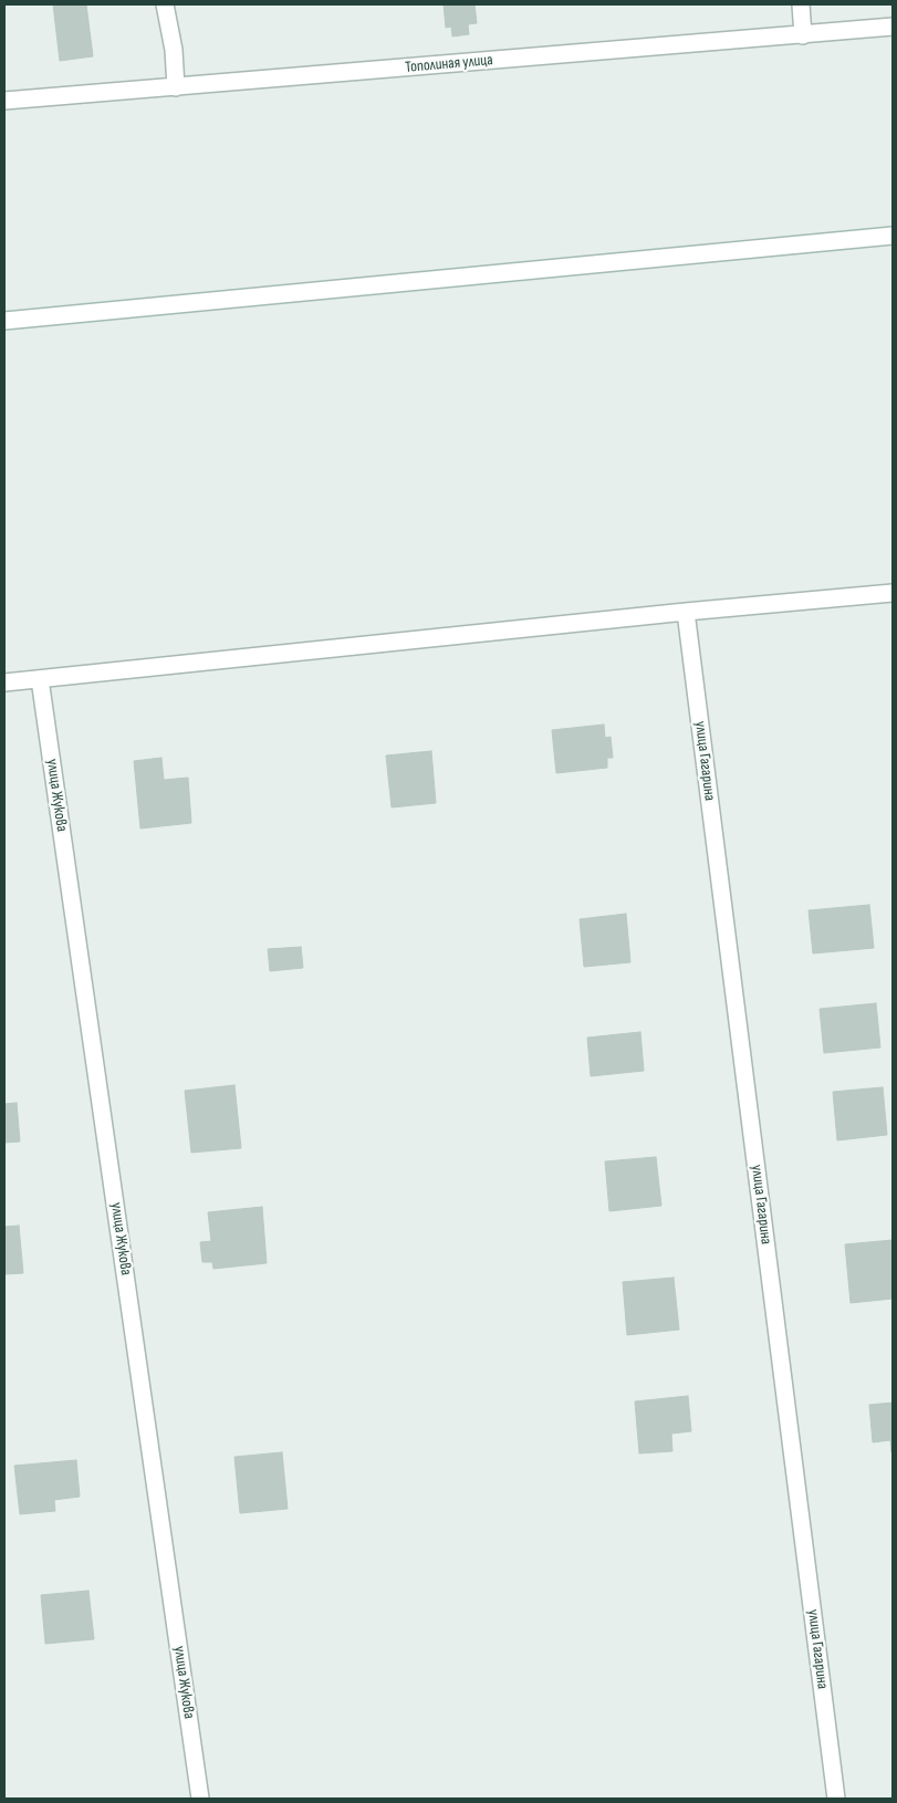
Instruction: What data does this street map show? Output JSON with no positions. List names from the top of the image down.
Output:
{
  "streets": {
    "street": ["Тополиная улица", "улица Гагарина", "улица Жукова"]
  }
}
